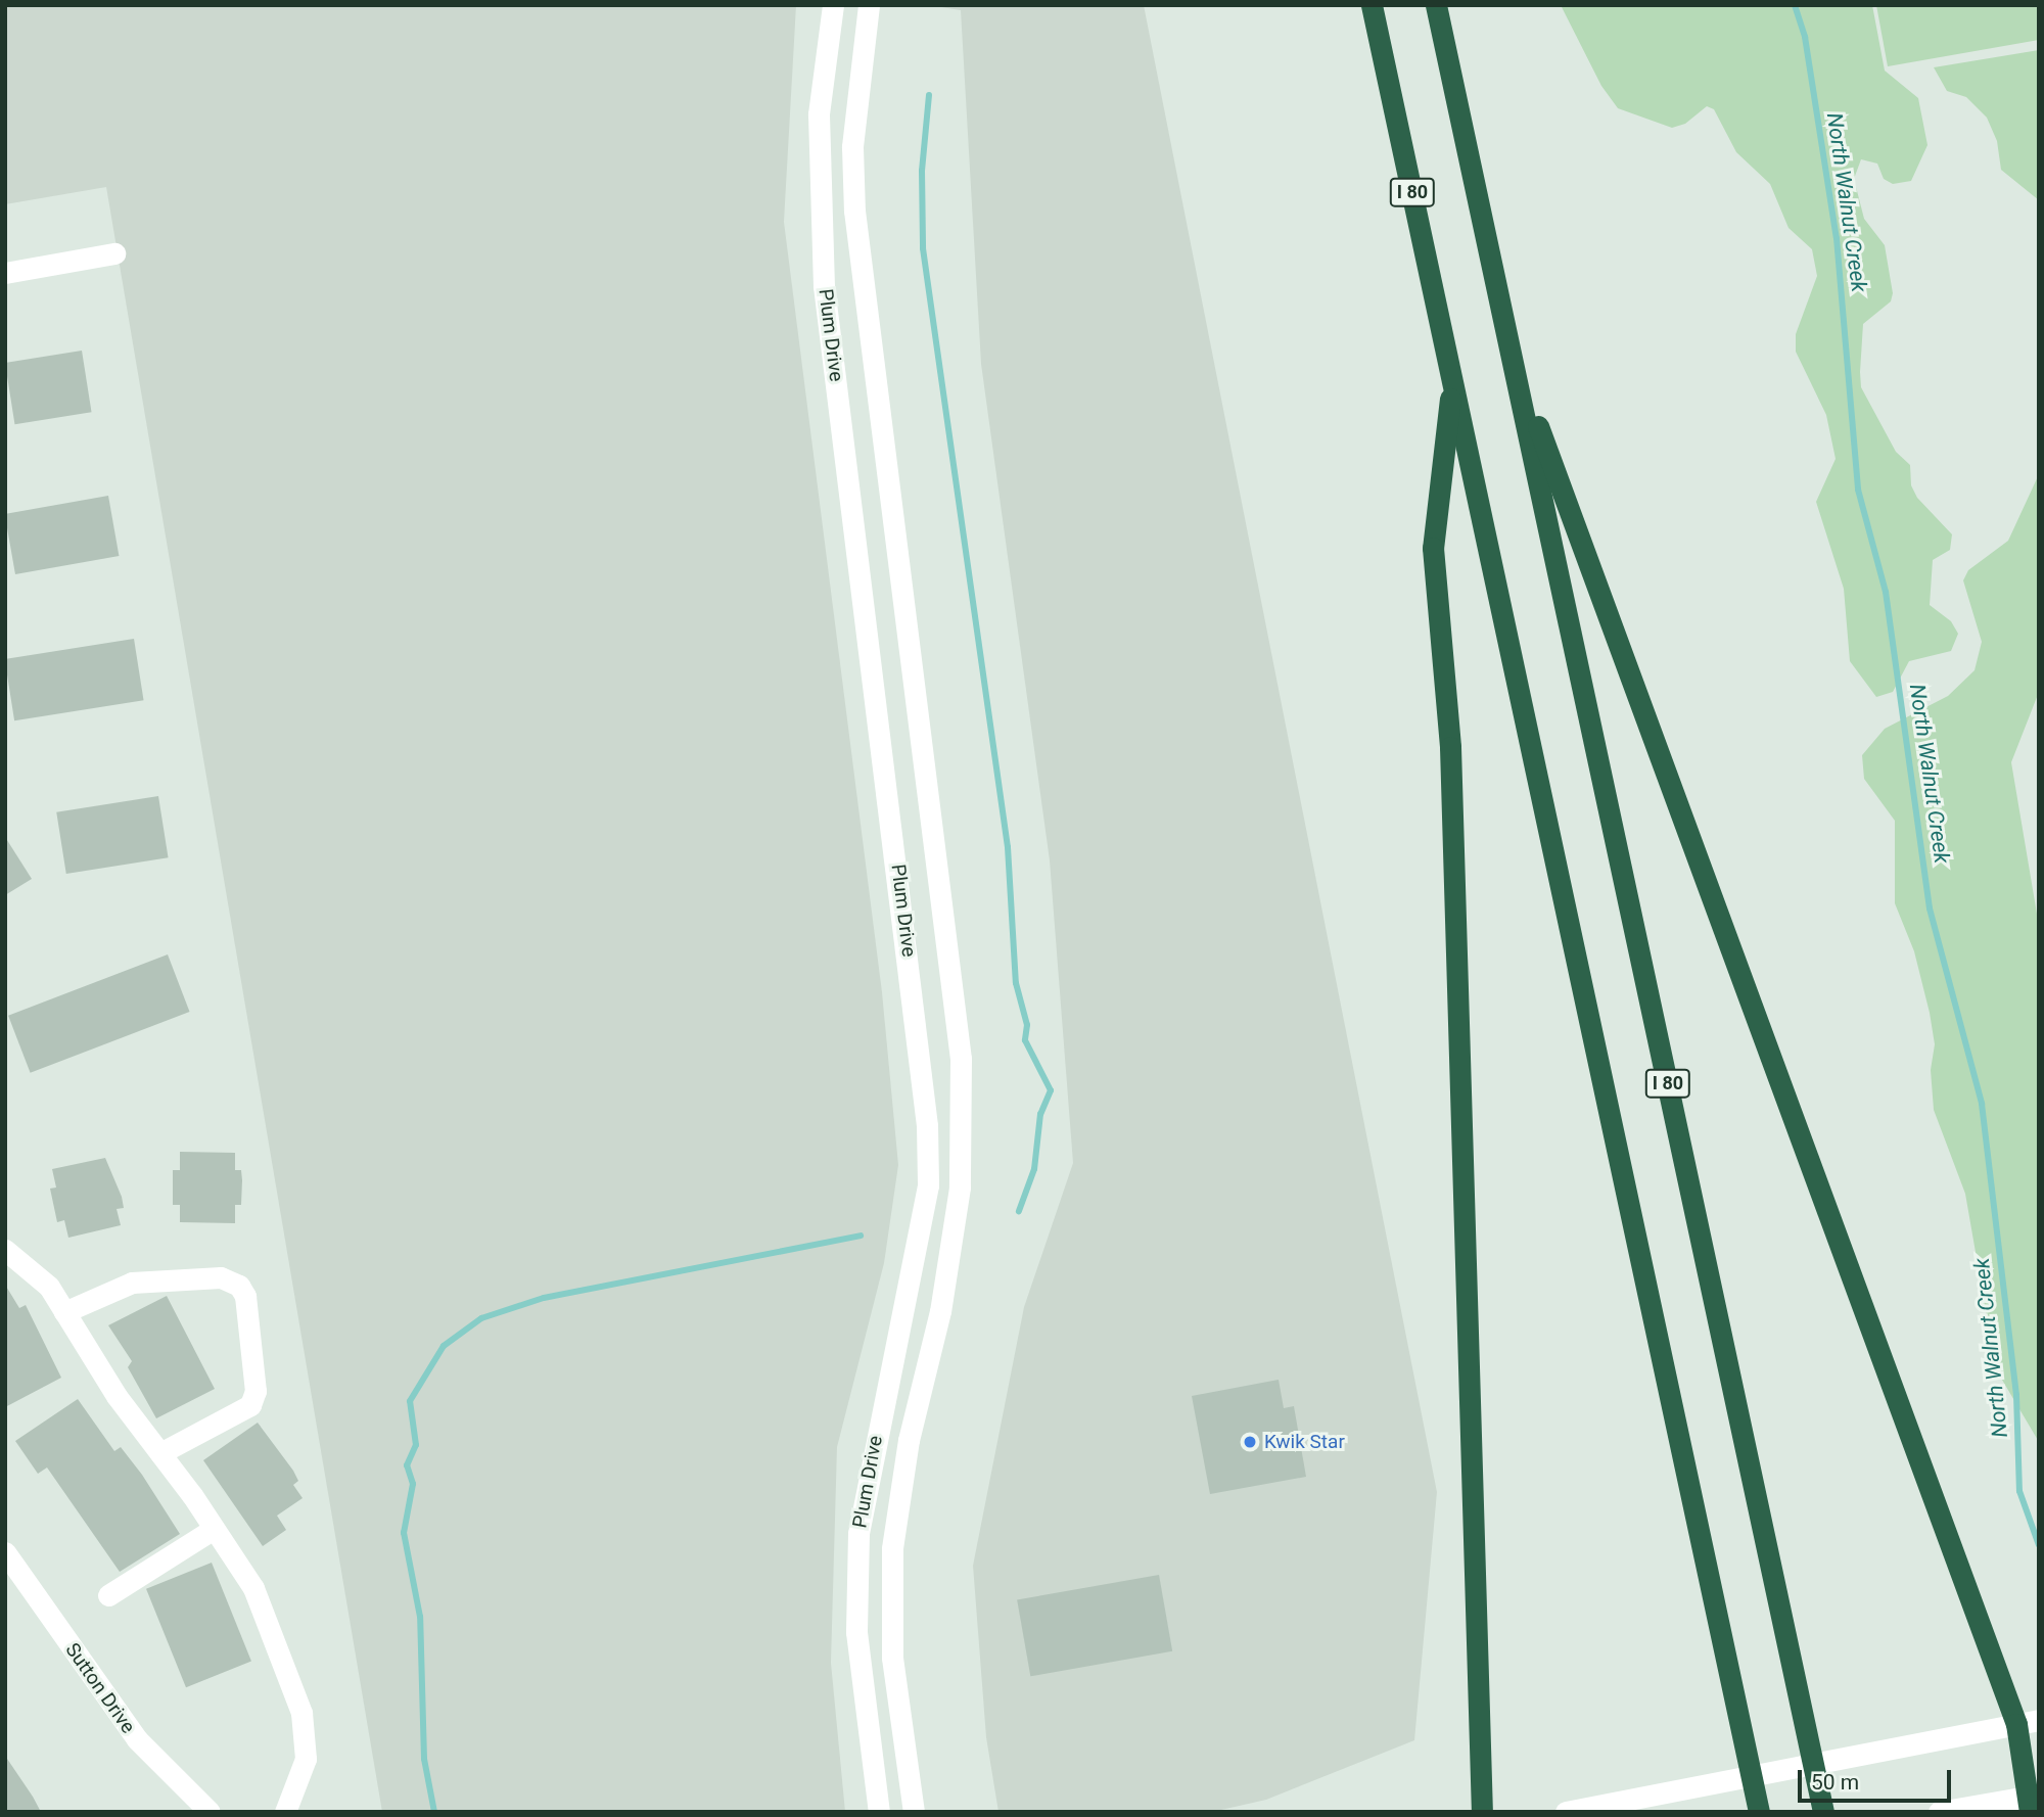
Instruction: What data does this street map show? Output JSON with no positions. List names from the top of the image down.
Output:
{
  "streets": {
    "highway": ["I 80"],
    "street": ["Plum Drive", "Sutton Drive"]
  },
  "water": ["North Walnut Creek"],
  "places": ["Kwik Star"],
  "scale_bar": "50 m"
}
